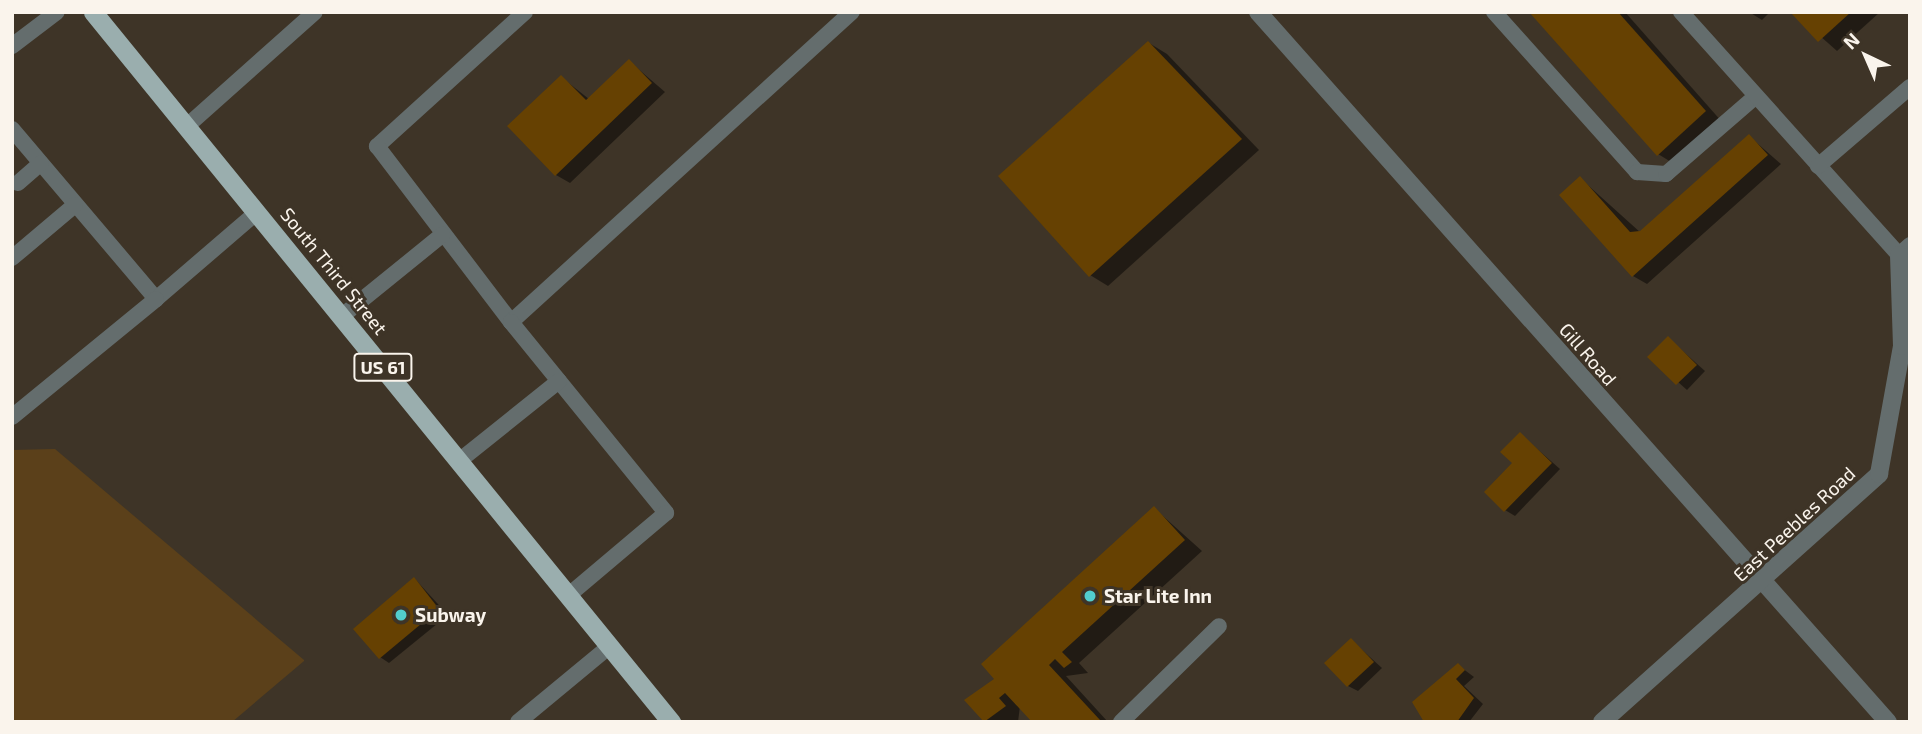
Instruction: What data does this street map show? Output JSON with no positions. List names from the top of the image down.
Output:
{
  "streets": {
    "highway": ["South Third Street", "US 61"],
    "street": ["Gill Road", "East Peebles Road"]
  },
  "crossings": [
    ["Gill Road", "East Peebles Road"]
  ],
  "places": ["Star Lite Inn", "Subway"],
  "north": "top left"
}
